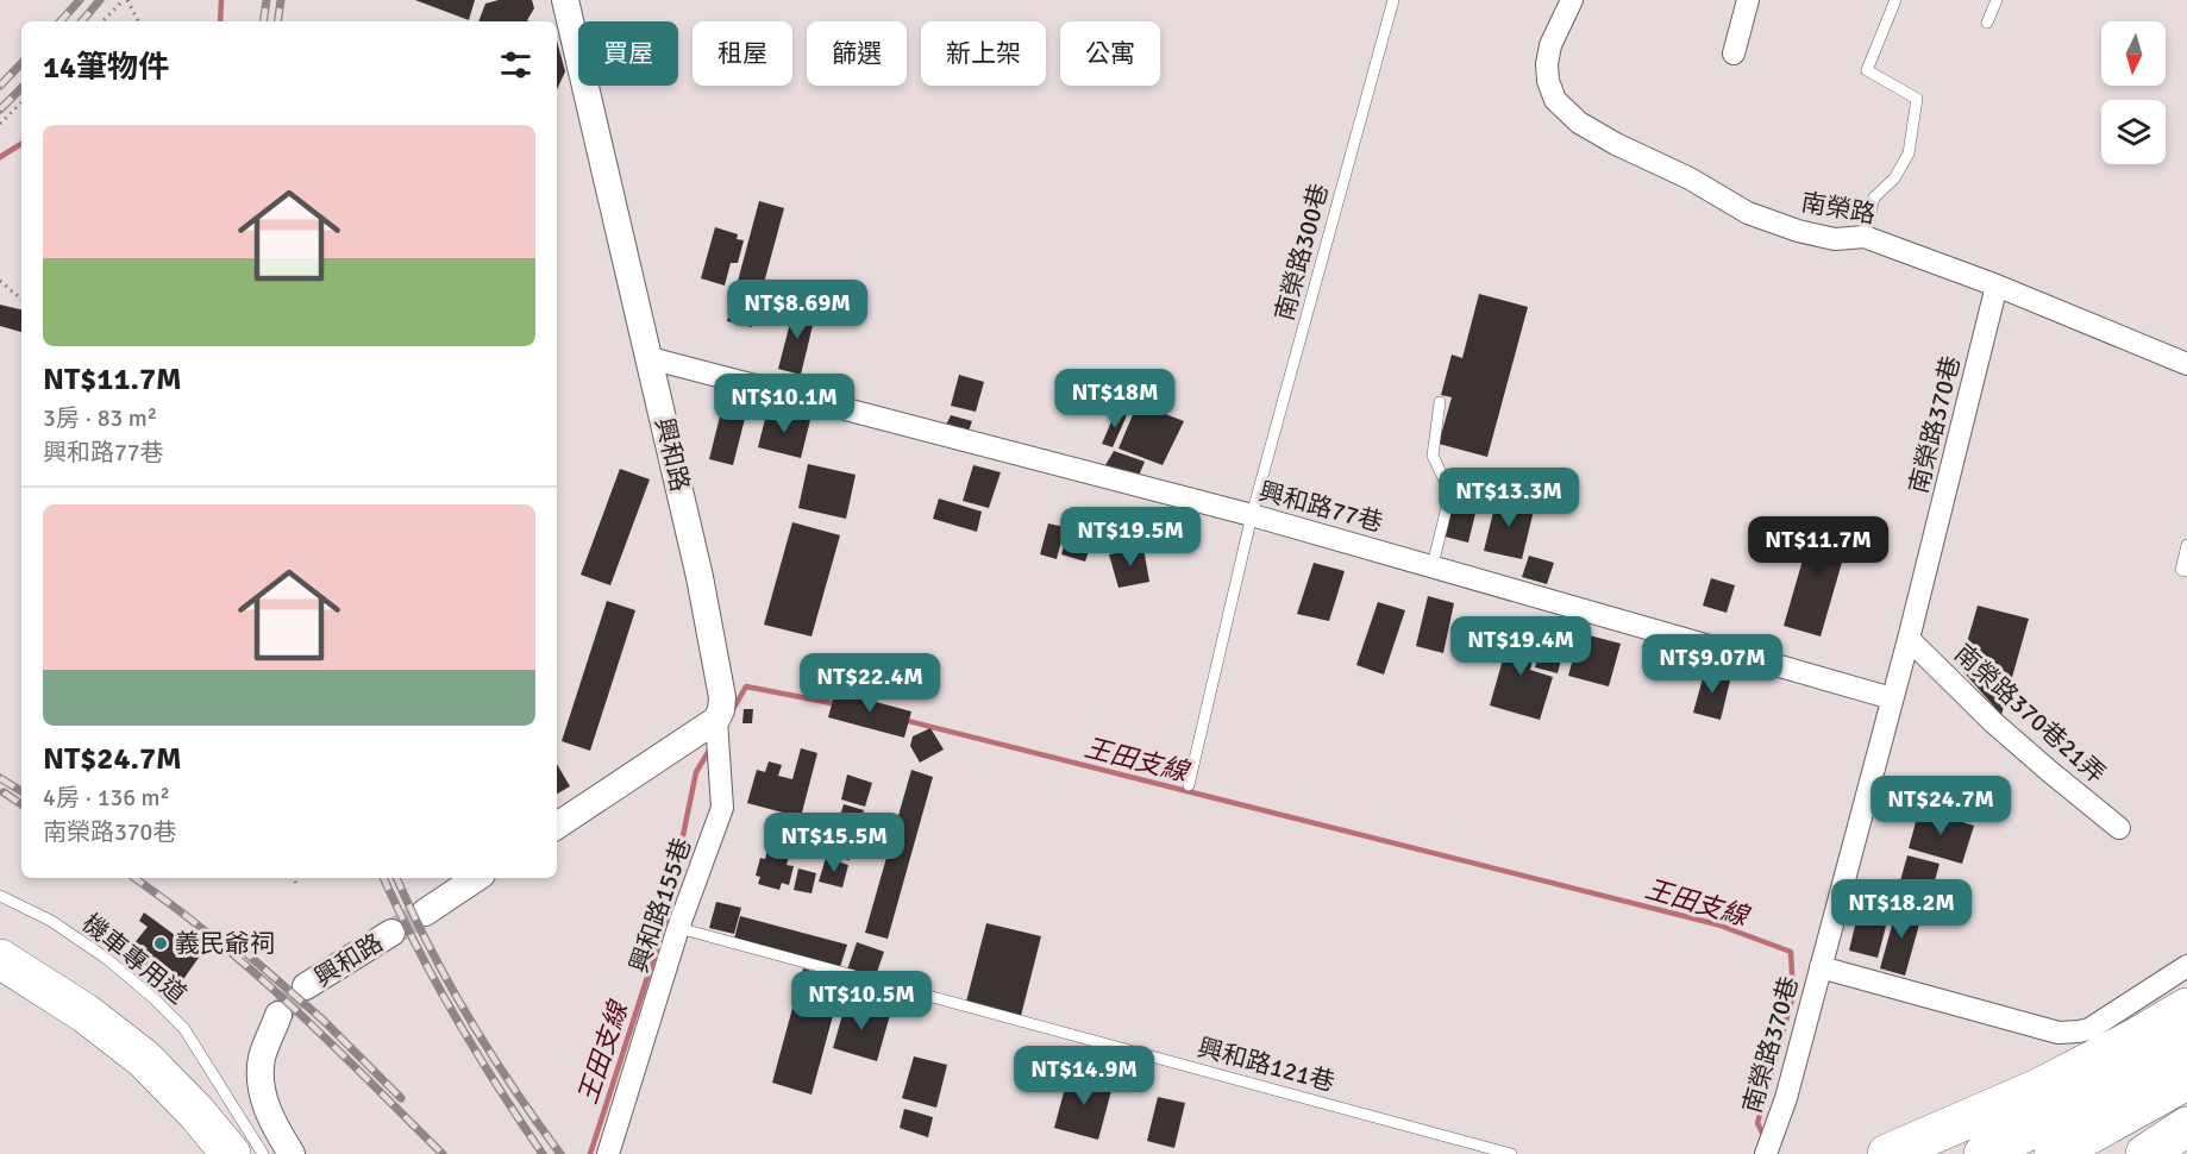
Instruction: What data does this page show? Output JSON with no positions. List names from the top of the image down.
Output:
{
  "streets": {
    "street": [
      "南榮路",
      "南榮路370巷",
      "興和路",
      "興和路77巷",
      "南榮路370巷21弄",
      "興和路155巷"
    ],
    "lane": ["南榮路300巷", "機車專用道", "興和路121巷"]
  },
  "crossings": [
    ["南榮路", "南榮路370巷"],
    ["南榮路300巷", "興和路77巷"],
    ["南榮路370巷", "興和路77巷"],
    ["南榮路370巷", "南榮路370巷21弄"],
    ["興和路", "興和路77巷"],
    ["興和路", "興和路155巷"],
    ["興和路155巷", "興和路121巷"]
  ],
  "water": ["王田支線"],
  "places": ["義民爺祠"],
  "north": "bottom",
  "page": {
    "chip": [
      "買屋",
      "租屋",
      "篩選",
      "新上架",
      "公寓"
    ],
    "heading": "14筆物件",
    "list": [
      {
        "name": "NT$11.7M",
        "note": "3房 · 83 m² · 興和路77巷"
      },
      {
        "name": "NT$24.7M",
        "note": "4房 · 136 m² · 南榮路370巷"
      }
    ],
    "price": [
      "NT$8.69M",
      "NT$18M",
      "NT$10.1M",
      "NT$13.3M",
      "NT$19.5M",
      "NT$11.7M",
      "NT$19.4M",
      "NT$9.07M",
      "NT$22.4M",
      "NT$24.7M",
      "NT$15.5M",
      "NT$18.2M",
      "NT$10.5M",
      "NT$14.9M"
    ]
  }
}
